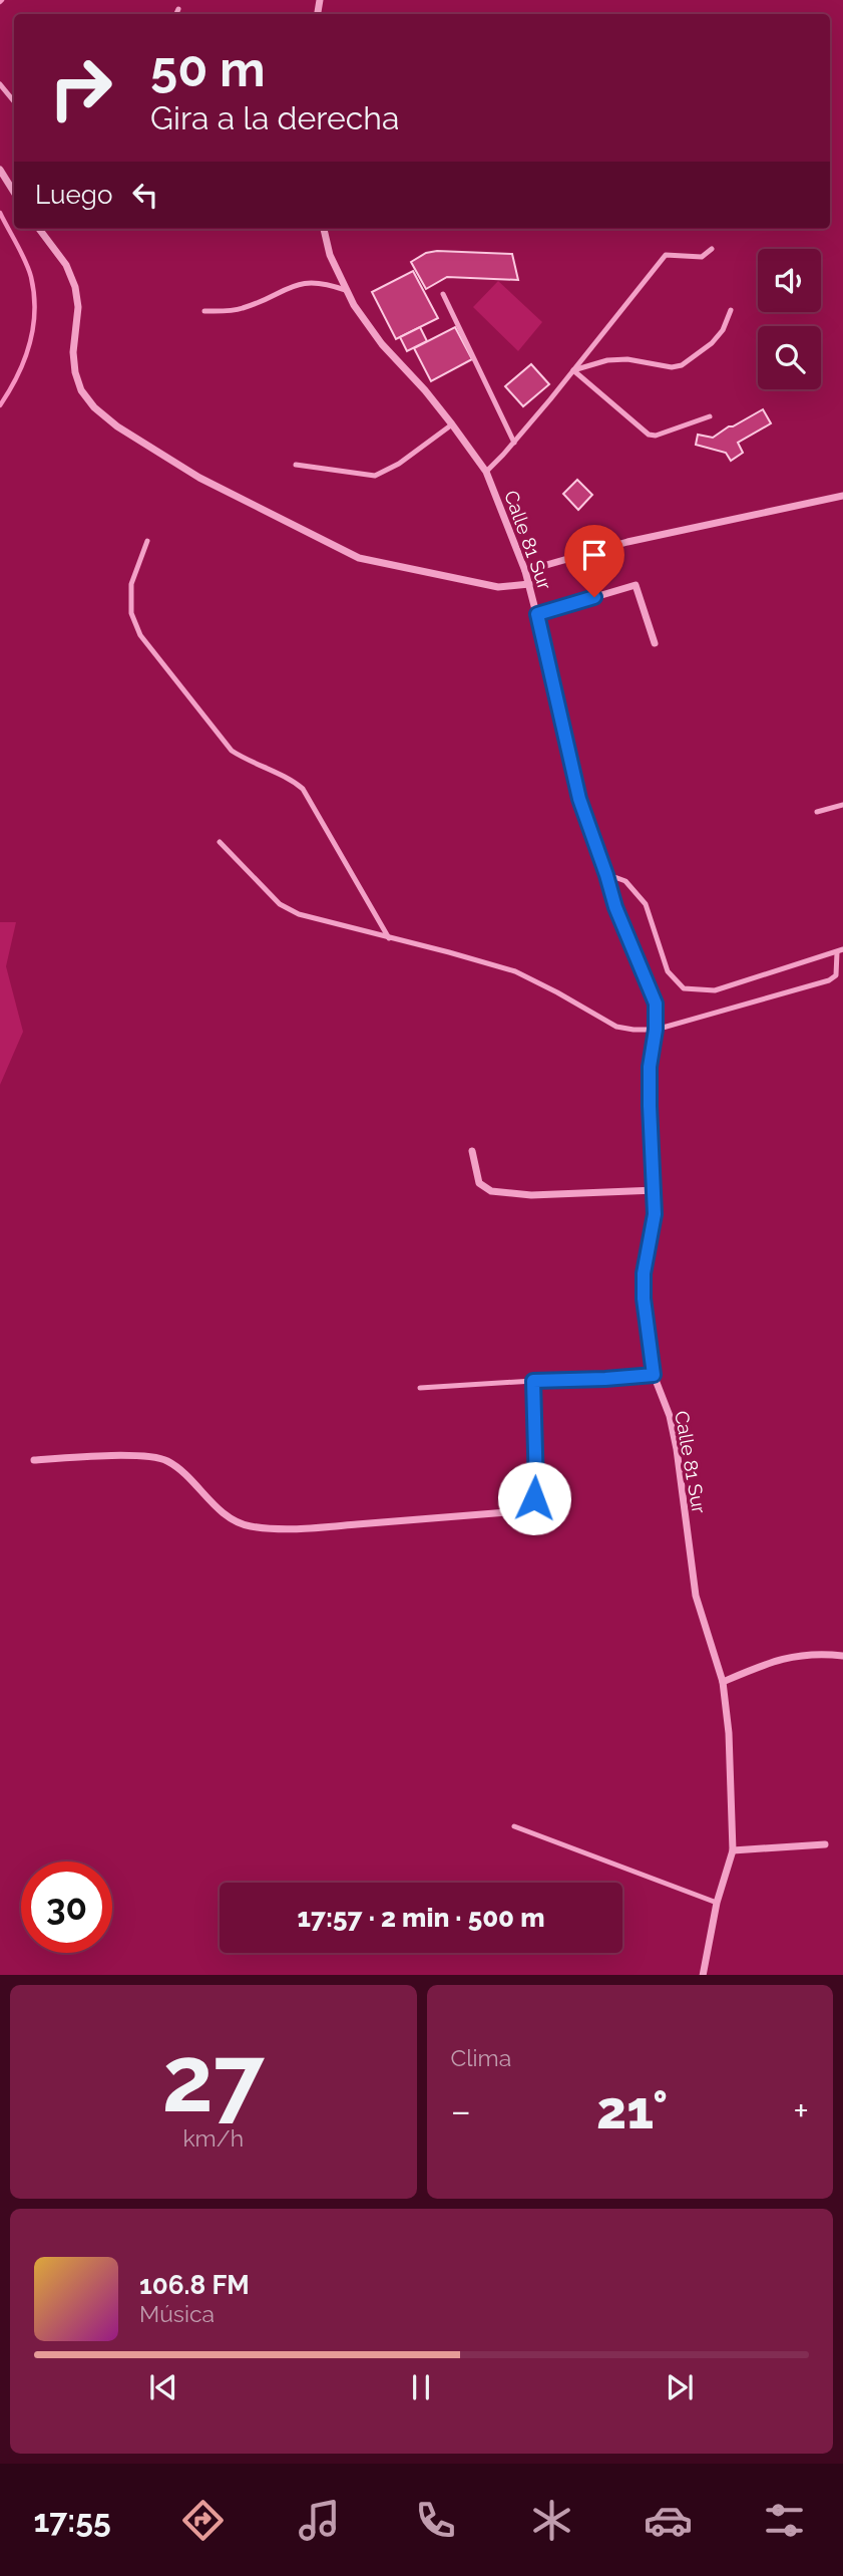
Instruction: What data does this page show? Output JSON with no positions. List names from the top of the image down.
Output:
{
  "streets": {
    "street": ["Calle 81 Sur"]
  },
  "page": {
    "turn": ["50 m", "Gira a la derecha"],
    "then": "Luego",
    "limit": "30",
    "trip": "17:57 · 2 min · 500 m",
    "tile": [
      ["27", "km/h"],
      "Clima"
    ],
    "heat": ["−", "21°", "+"],
    "song": ["106.8 FM", "Música"],
    "tabs": "17:55"
  }
}
